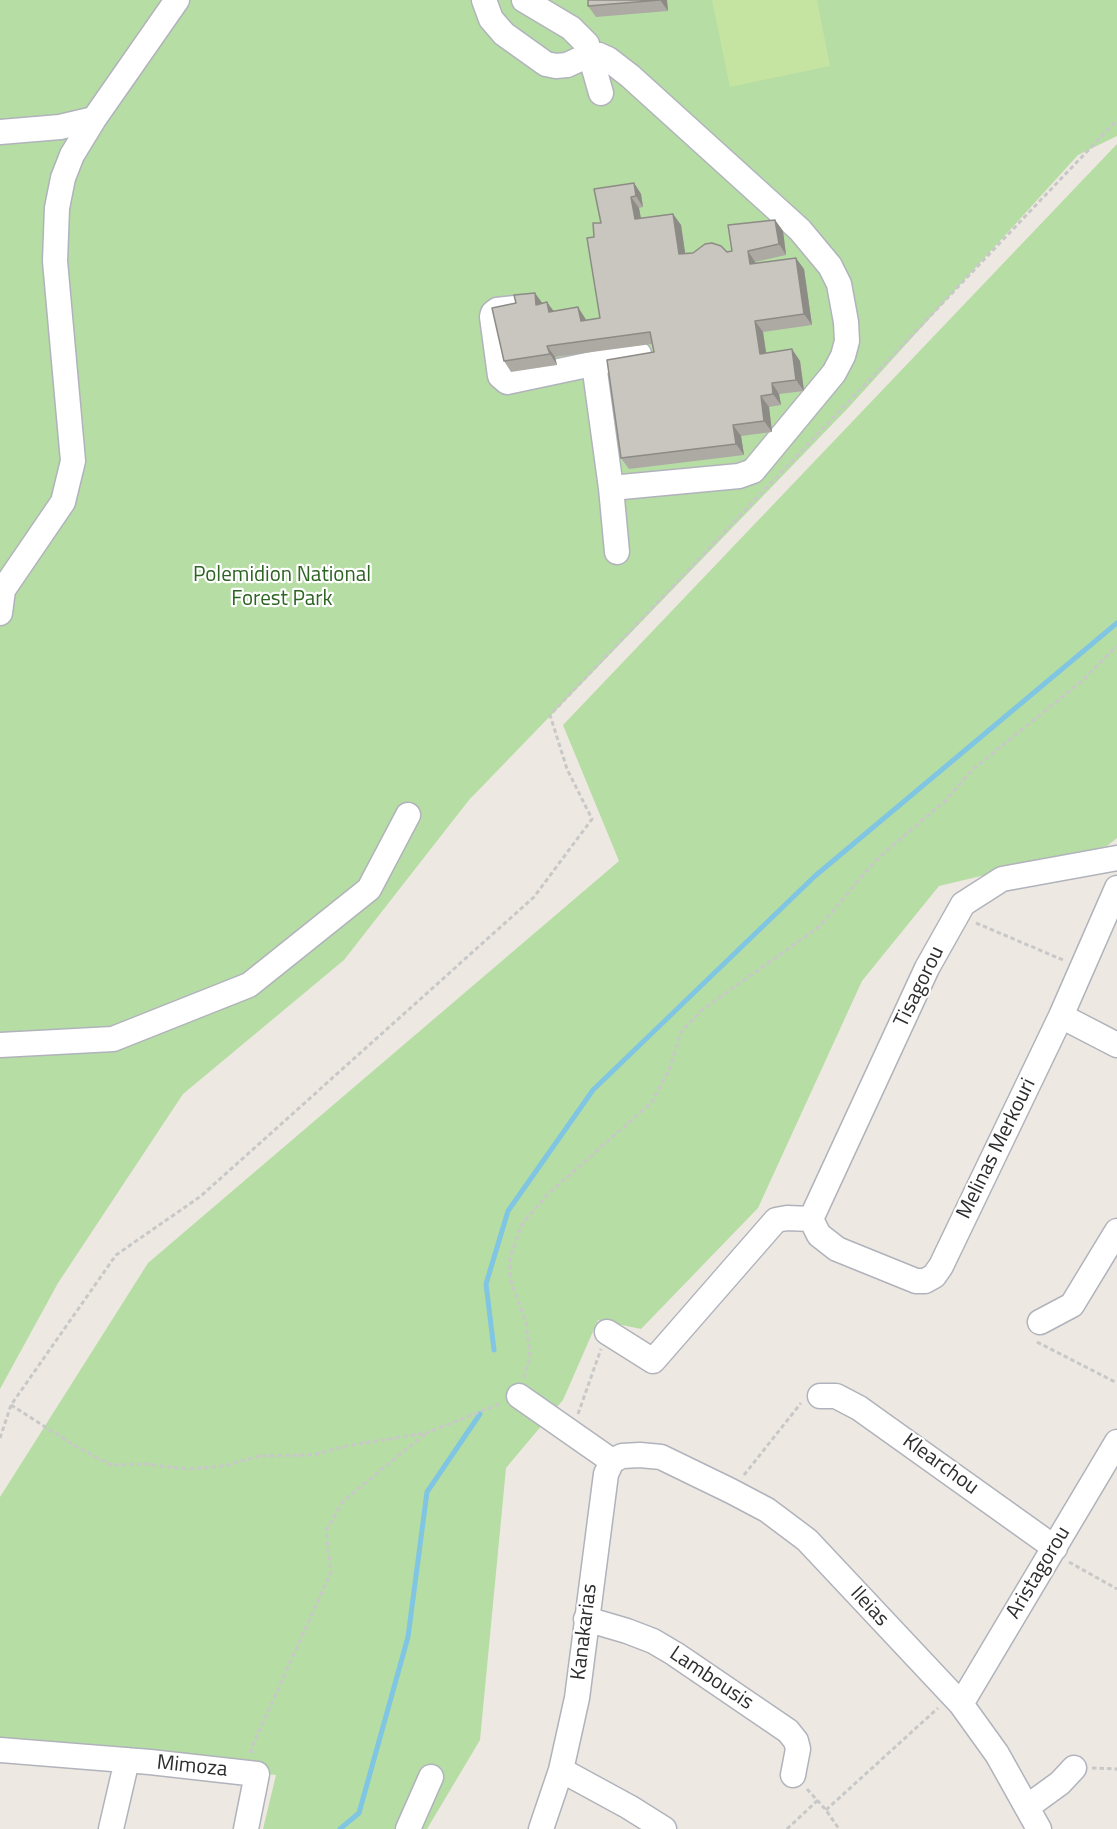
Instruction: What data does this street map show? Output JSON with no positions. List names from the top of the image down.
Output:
{
  "streets": {
    "street": [
      "Tisagorou",
      "Melinas Merkouri",
      "Klearchou",
      "Aristagorou",
      "Ileias",
      "Kanakarias",
      "Lambousis",
      "Mimoza"
    ]
  },
  "crossings": [
    ["Tisagorou", "Melinas Merkouri"],
    ["Klearchou", "Aristagorou"],
    ["Aristagorou", "Ileias"],
    ["Ileias", "Kanakarias"],
    ["Kanakarias", "Lambousis"]
  ],
  "parks": ["Polemidion National Forest Park"]
}
